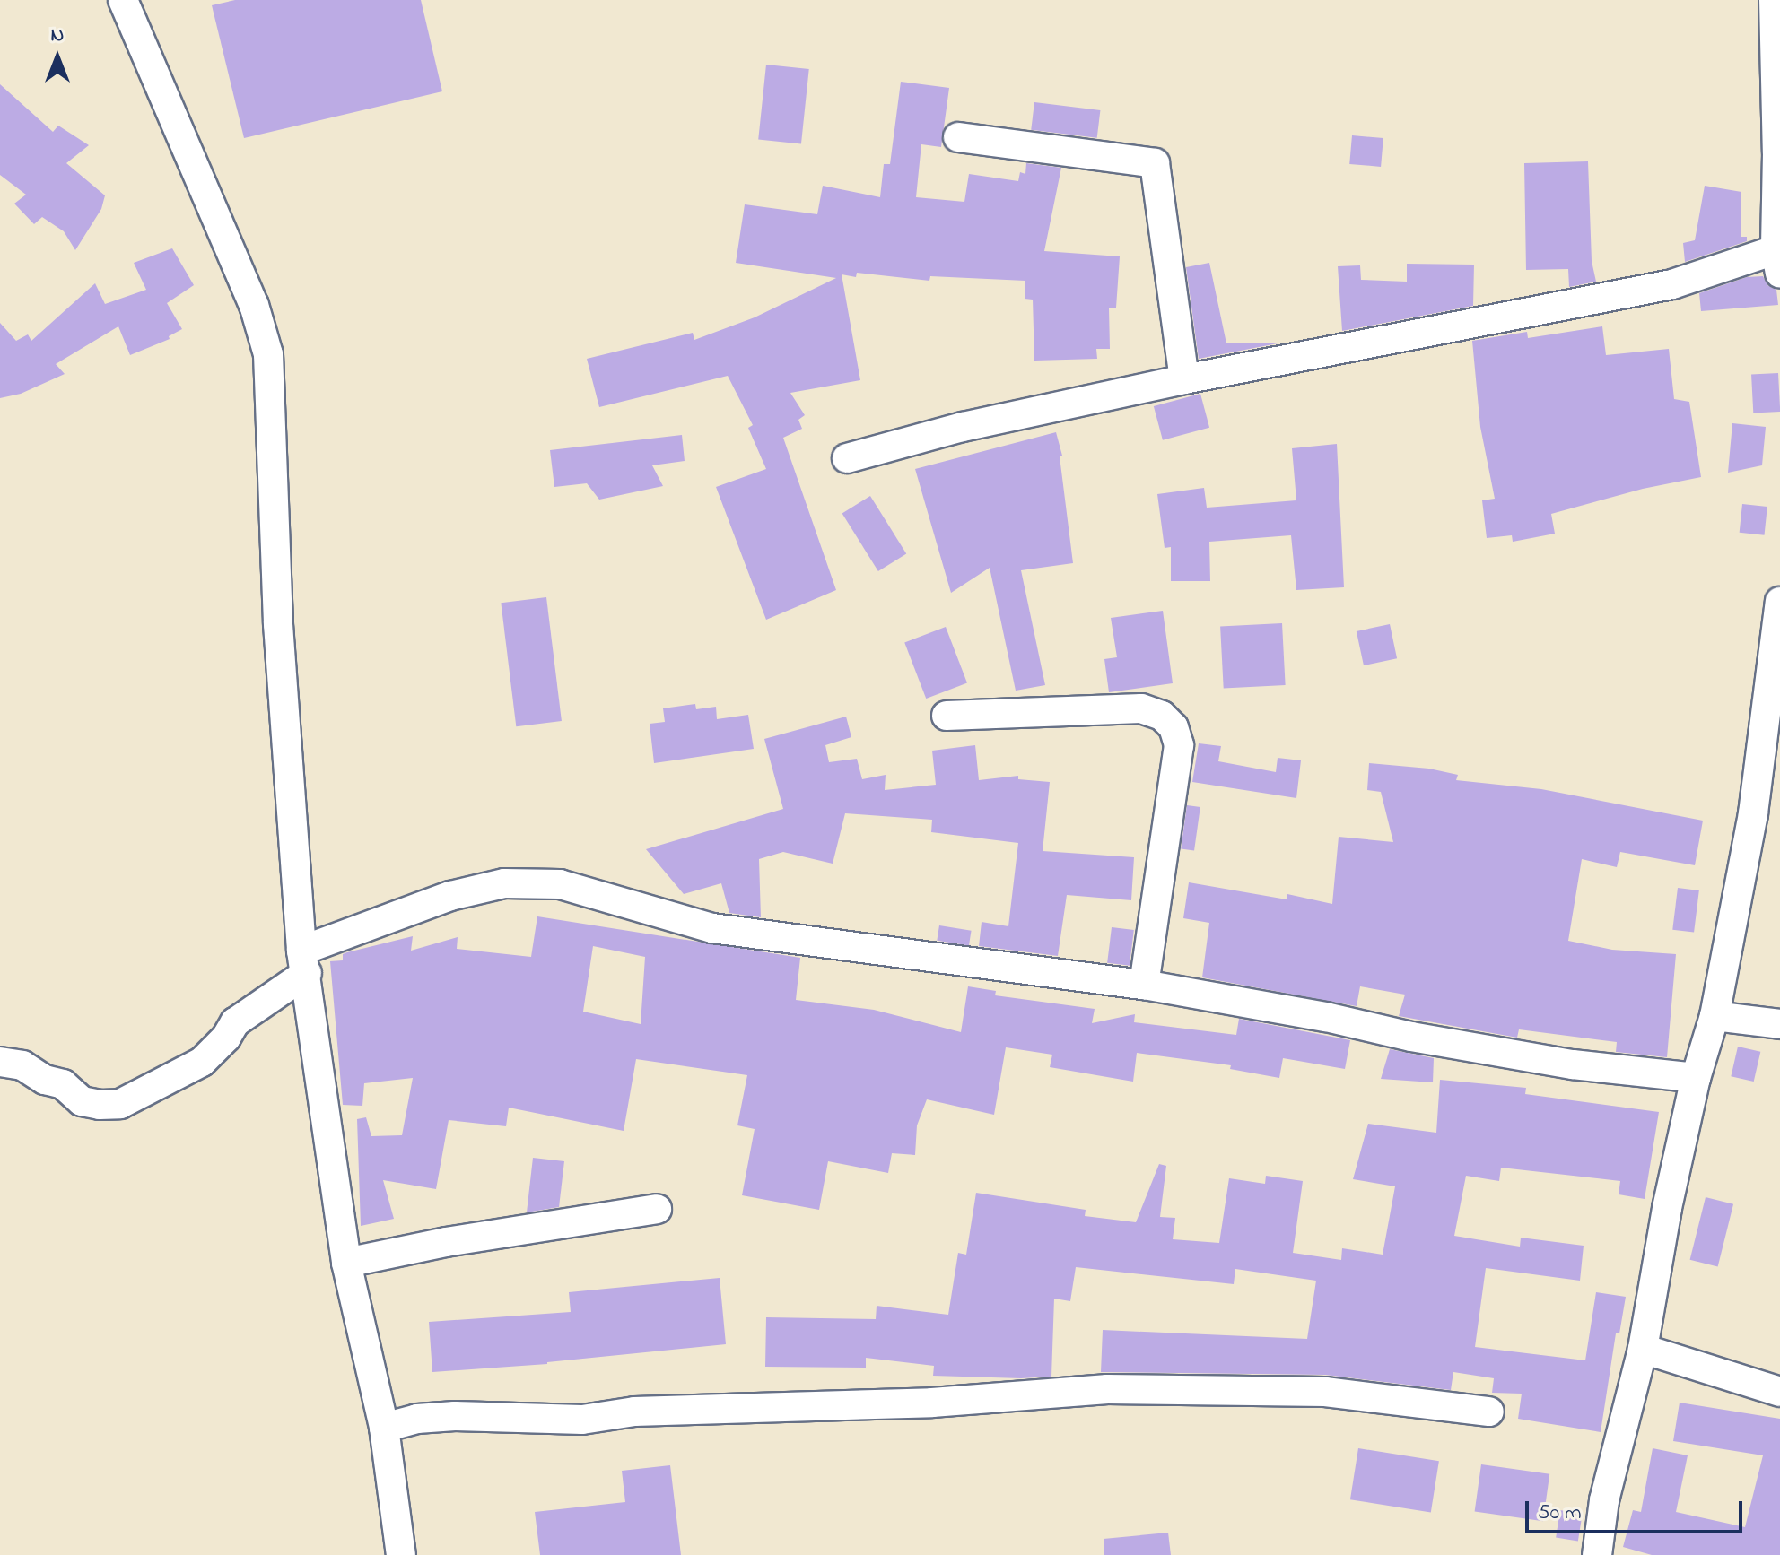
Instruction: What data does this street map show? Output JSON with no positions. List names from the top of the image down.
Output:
{
  "scale_bar": "50 m",
  "north": "top"
}
